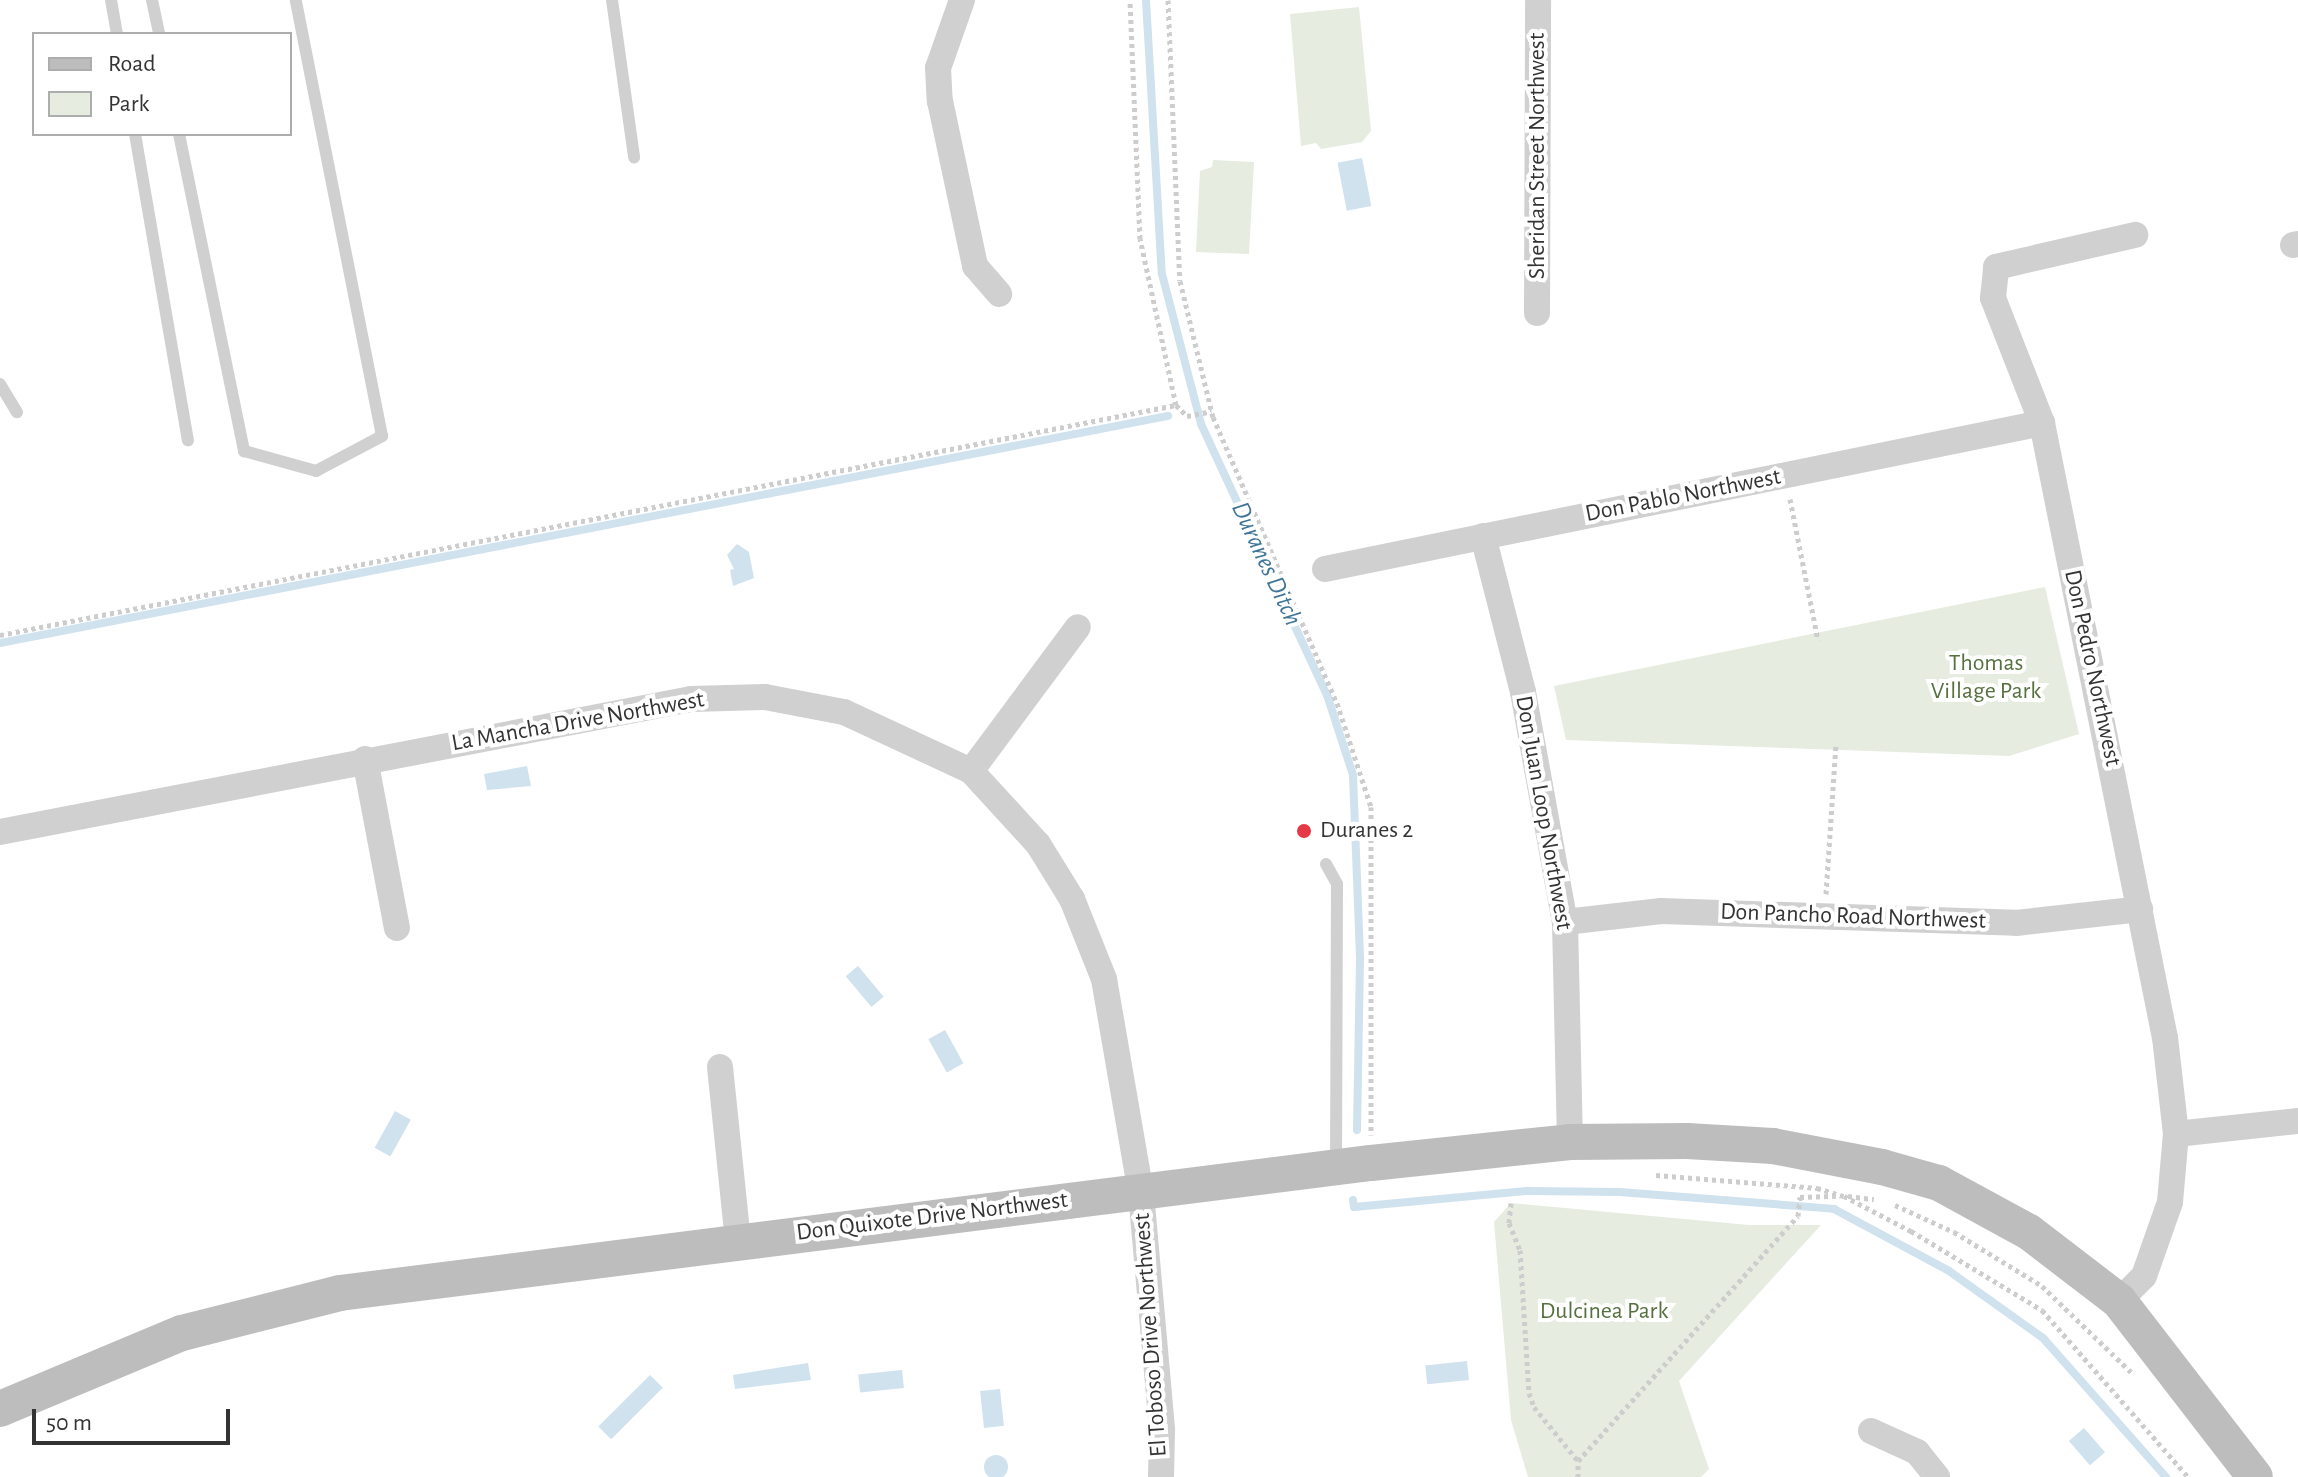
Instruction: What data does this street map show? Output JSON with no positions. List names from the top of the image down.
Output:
{
  "streets": {
    "street": [
      "Sheridan Street Northwest",
      "Don Pablo Northwest",
      "Don Pedro Northwest",
      "La Mancha Drive Northwest",
      "Don Juan Loop Northwest",
      "Don Pancho Road Northwest",
      "Don Quixote Drive Northwest",
      "El Toboso Drive Northwest"
    ]
  },
  "crossings": [
    ["Don Pablo Northwest", "Don Pedro Northwest"],
    ["Don Pablo Northwest", "Don Juan Loop Northwest"],
    ["Don Pedro Northwest", "Don Pancho Road Northwest"],
    ["Don Pedro Northwest", "Don Quixote Drive Northwest"],
    ["La Mancha Drive Northwest", "Don Quixote Drive Northwest"],
    ["La Mancha Drive Northwest", "El Toboso Drive Northwest"],
    ["Don Juan Loop Northwest", "Don Pancho Road Northwest"],
    ["Don Juan Loop Northwest", "Don Quixote Drive Northwest"],
    ["Don Quixote Drive Northwest", "El Toboso Drive Northwest"]
  ],
  "water": ["Duranes Ditch"],
  "parks": ["Thomas Village Park", "Dulcinea Park"],
  "places": ["Duranes 2"],
  "legend": ["Road", "Park"],
  "scale_bar": "50 m"
}
